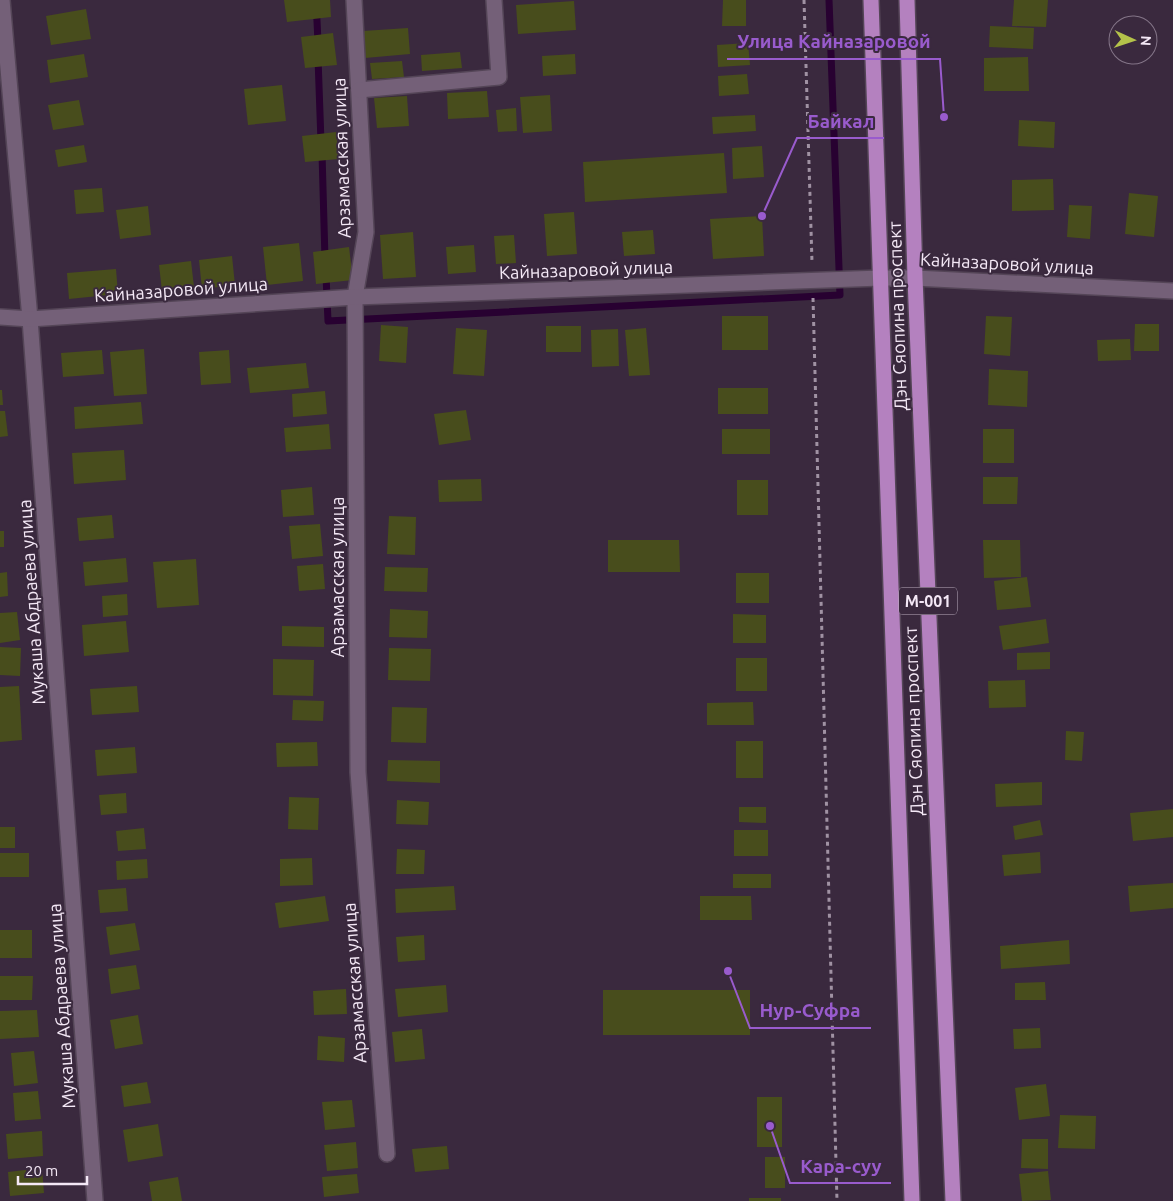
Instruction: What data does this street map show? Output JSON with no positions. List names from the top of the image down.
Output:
{
  "streets": {
    "main road": ["Дэн Сяопина проспект", "M-001"],
    "street": ["Арзамасская улица", "Кайназаровой улица", "Мукаша Абдраева улица"]
  },
  "crossings": [
    ["Арзамасская улица", "Кайназаровой улица"],
    ["Кайназаровой улица", "Дэн Сяопина проспект"],
    ["Кайназаровой улица", "Мукаша Абдраева улица"]
  ],
  "places": [
    "Улица Кайназаровой",
    "Байкал",
    "Нур-Суфра",
    "Кара-суу"
  ],
  "scale_bar": "20 m",
  "north": "right"
}
